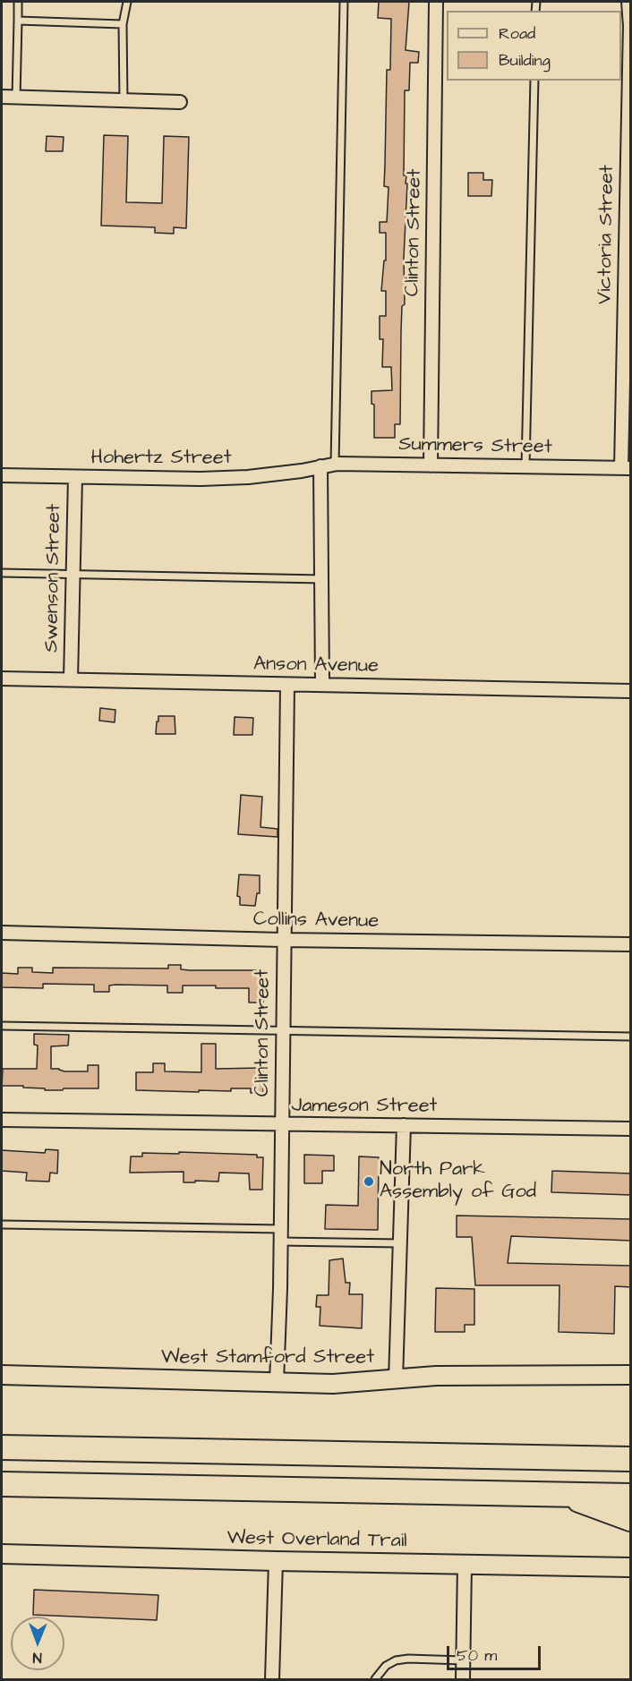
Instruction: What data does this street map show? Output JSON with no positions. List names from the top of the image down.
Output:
{
  "streets": {
    "main road": ["West Stamford Street", "West Overland Trail"],
    "street": [
      "Clinton Street",
      "Victoria Street",
      "Summers Street",
      "Hohertz Street",
      "Swenson Street",
      "Anson Avenue",
      "Collins Avenue",
      "Jameson Street"
    ]
  },
  "crossings": [
    ["Clinton Street", "Summers Street"],
    ["Clinton Street", "Anson Avenue"],
    ["Clinton Street", "Collins Avenue"],
    ["Clinton Street", "Jameson Street"],
    ["Clinton Street", "West Stamford Street"],
    ["Victoria Street", "Summers Street"],
    ["Summers Street", "Hohertz Street"],
    ["Hohertz Street", "Swenson Street"],
    ["Swenson Street", "Anson Avenue"]
  ],
  "places": ["North Park Assembly of God"],
  "legend": ["Road", "Building"],
  "scale_bar": "50 m",
  "north": "bottom"
}
